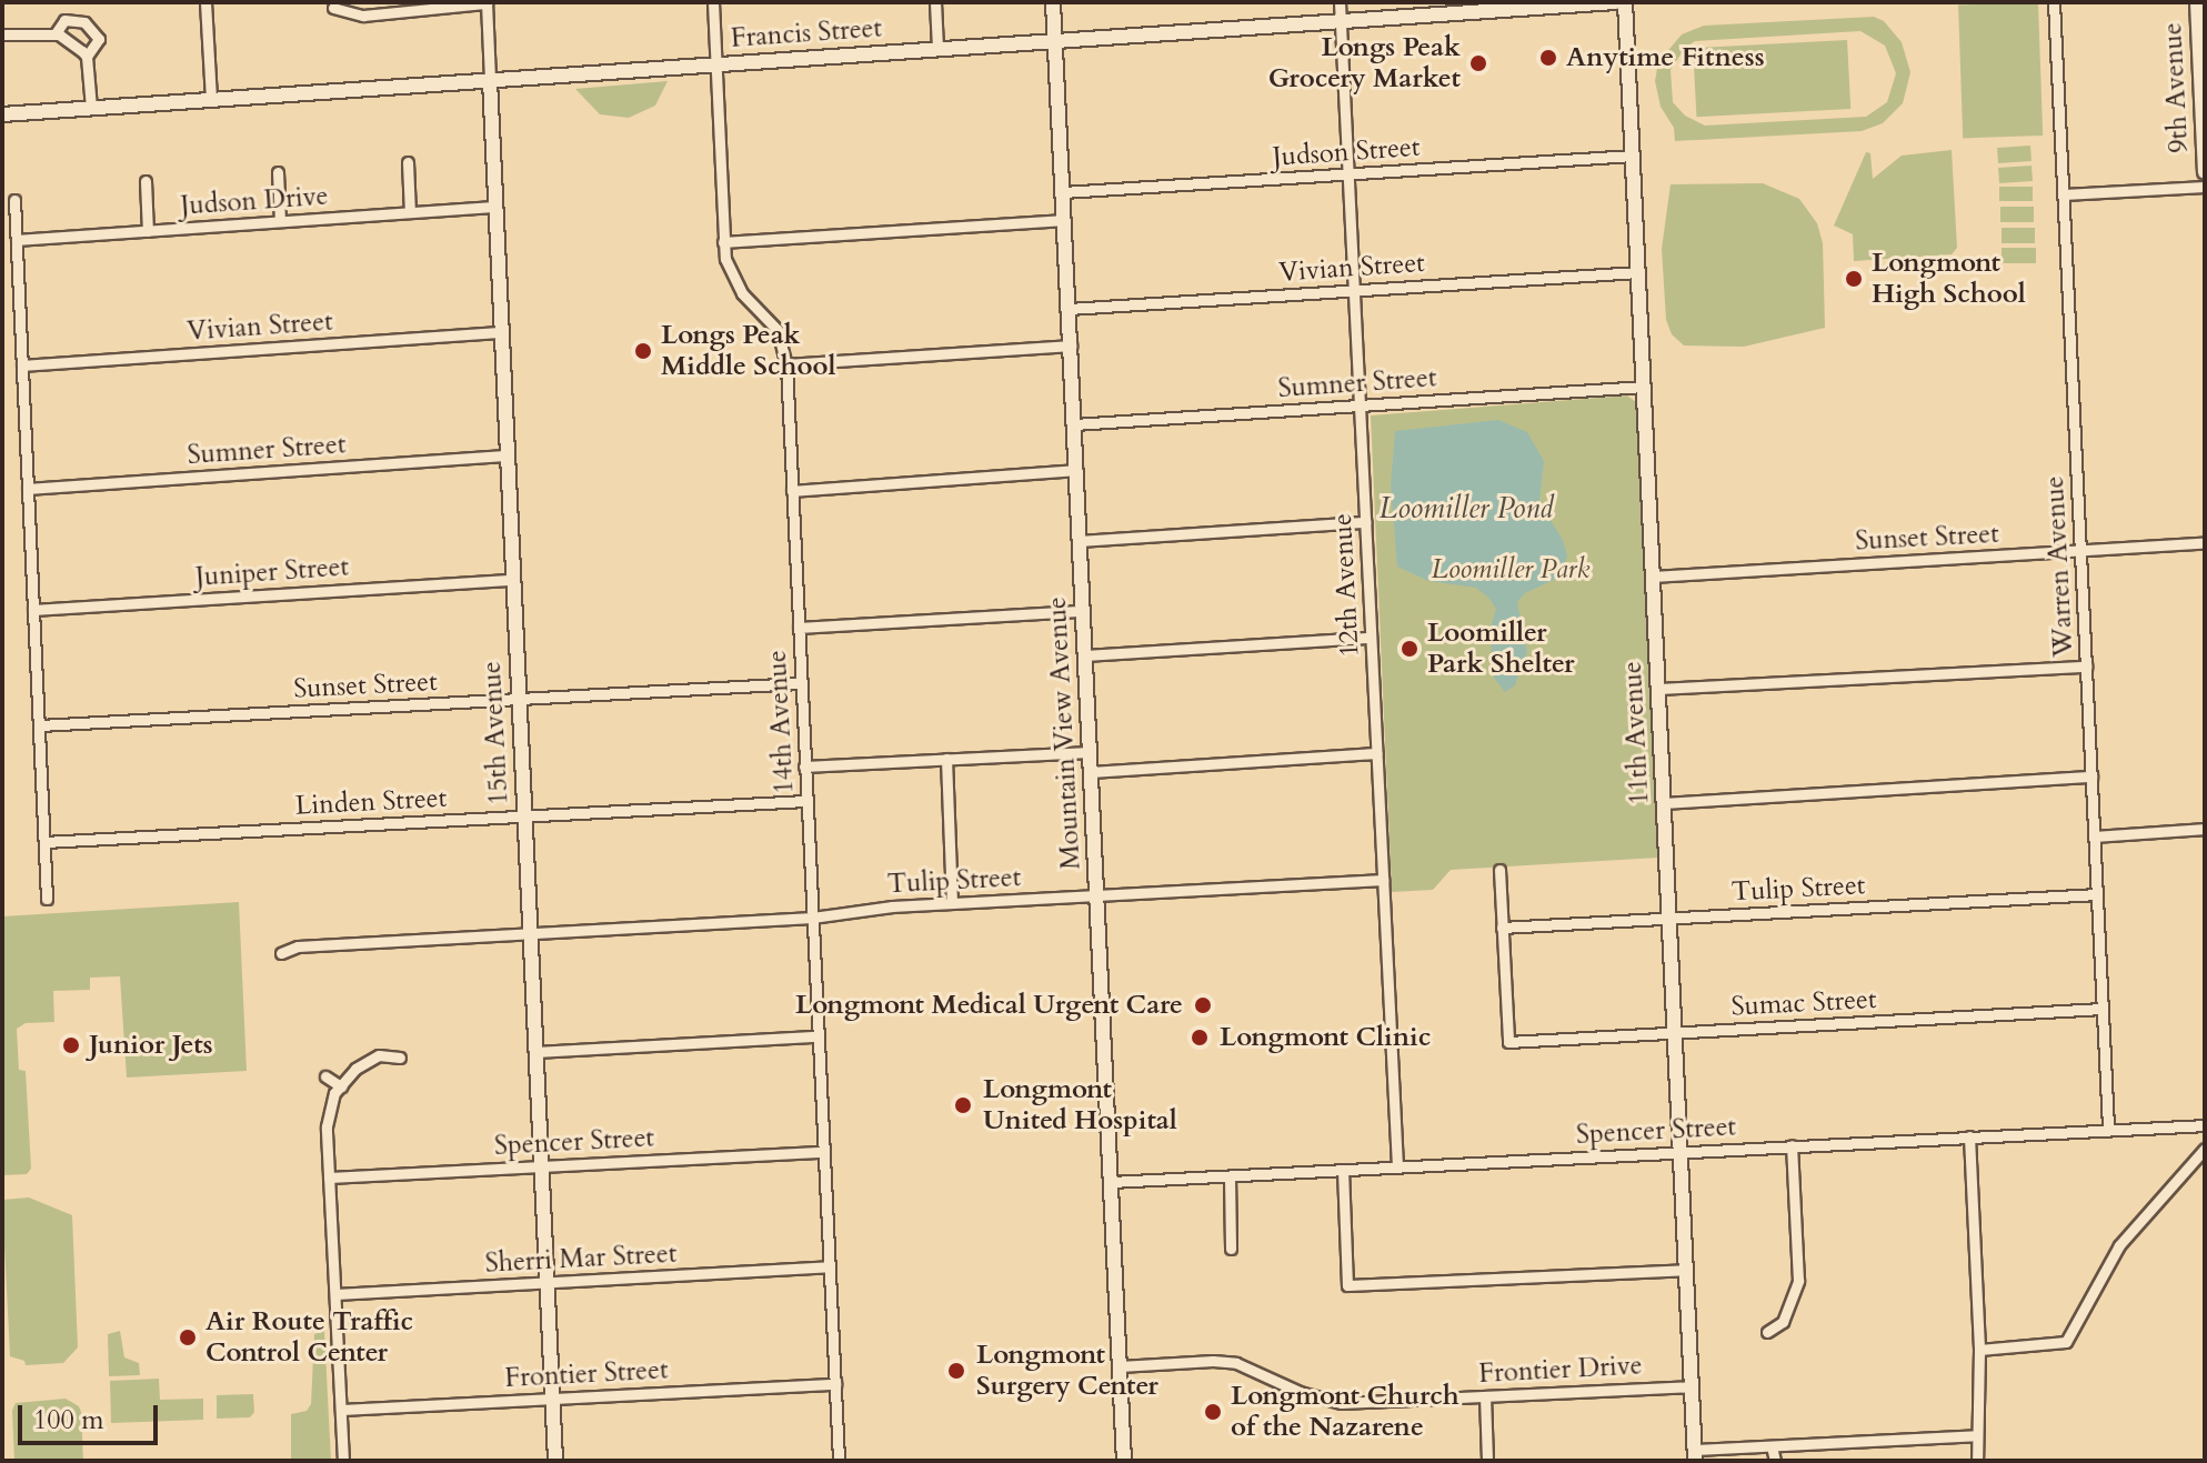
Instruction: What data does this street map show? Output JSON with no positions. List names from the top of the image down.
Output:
{
  "streets": {
    "street": [
      "Francis Street",
      "9th Avenue",
      "Judson Street",
      "Judson Drive",
      "Vivian Street",
      "Sumner Street",
      "Sunset Street",
      "Warren Avenue",
      "Juniper Street",
      "12th Avenue",
      "14th Avenue",
      "15th Avenue",
      "Mountain View Avenue",
      "11th Avenue",
      "Linden Street",
      "Tulip Street",
      "Sumac Street",
      "Spencer Street",
      "Sherri Mar Street",
      "Frontier Drive",
      "Frontier Street"
    ]
  },
  "crossings": [
    ["Francis Street", "12th Avenue"],
    ["Francis Street", "14th Avenue"],
    ["Francis Street", "15th Avenue"],
    ["Francis Street", "Mountain View Avenue"],
    ["Judson Street", "12th Avenue"],
    ["Judson Street", "Mountain View Avenue"],
    ["Judson Street", "11th Avenue"],
    ["Judson Drive", "15th Avenue"],
    ["Vivian Street", "12th Avenue"],
    ["Vivian Street", "15th Avenue"],
    ["Vivian Street", "Mountain View Avenue"],
    ["Vivian Street", "11th Avenue"],
    ["Sumner Street", "12th Avenue"],
    ["Sumner Street", "15th Avenue"],
    ["Sumner Street", "Mountain View Avenue"],
    ["Sumner Street", "11th Avenue"],
    ["Sunset Street", "Warren Avenue"],
    ["Sunset Street", "14th Avenue"],
    ["Sunset Street", "15th Avenue"],
    ["Sunset Street", "11th Avenue"],
    ["Warren Avenue", "Tulip Street"],
    ["Warren Avenue", "Sumac Street"],
    ["Warren Avenue", "Spencer Street"],
    ["Juniper Street", "15th Avenue"],
    ["12th Avenue", "Tulip Street"],
    ["12th Avenue", "Spencer Street"],
    ["14th Avenue", "Linden Street"],
    ["14th Avenue", "Tulip Street"],
    ["14th Avenue", "Spencer Street"],
    ["14th Avenue", "Sherri Mar Street"],
    ["14th Avenue", "Frontier Street"],
    ["15th Avenue", "Linden Street"],
    ["15th Avenue", "Tulip Street"],
    ["15th Avenue", "Spencer Street"],
    ["15th Avenue", "Sherri Mar Street"],
    ["15th Avenue", "Frontier Street"],
    ["Mountain View Avenue", "Tulip Street"],
    ["Mountain View Avenue", "Spencer Street"],
    ["Mountain View Avenue", "Frontier Drive"],
    ["11th Avenue", "Tulip Street"],
    ["11th Avenue", "Sumac Street"],
    ["11th Avenue", "Spencer Street"],
    ["11th Avenue", "Frontier Drive"],
    ["Tulip Street", "Sumac Street"]
  ],
  "water": ["Loomiller Pond"],
  "parks": ["Loomiller Park"],
  "places": [
    "Anytime Fitness",
    "Longs Peak Grocery Market",
    "Longmont High School",
    "Longs Peak Middle School",
    "Loomiller Park Shelter",
    "Longmont Medical Urgent Care",
    "Longmont Clinic",
    "Junior Jets",
    "Longmont United Hospital",
    "Air Route Traffic Control Center",
    "Longmont Surgery Center",
    "Longmont Church of the Nazarene"
  ],
  "scale_bar": "100 m"
}
